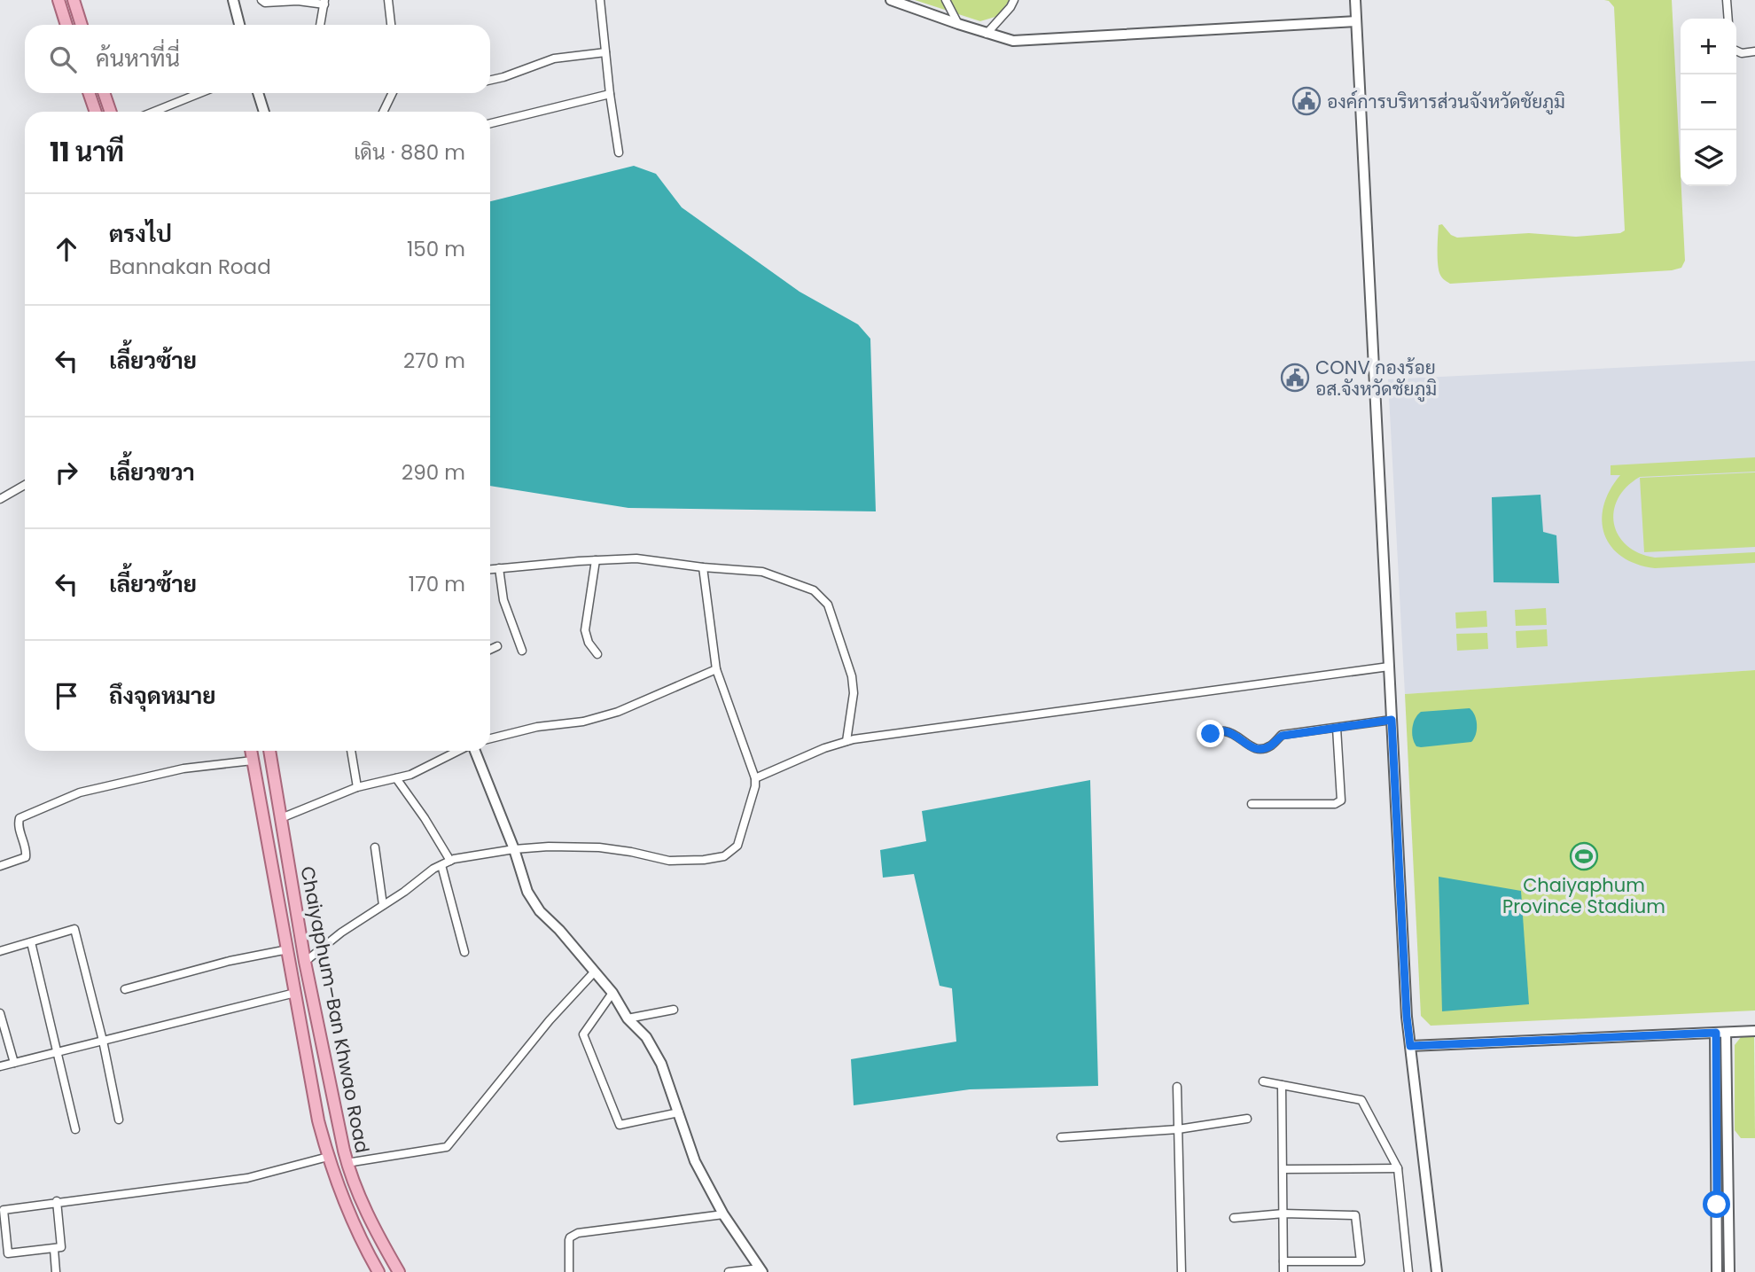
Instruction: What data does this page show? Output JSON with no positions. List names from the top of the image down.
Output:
{
  "streets": {
    "main road": ["Chaiyaphum–Ban Khwao Road"]
  },
  "places": {
    "public building": ["องค์การบริหารส่วนจังหวัดชัยภูมิ", "CONV กองร้อย อส.จังหวัดชัยภูมิ"],
    "sports": ["Chaiyaphum Province Stadium"]
  },
  "page": {
    "map_buttons": ["+", "−"],
    "search": "ค้นหาที่นี่",
    "heading": ["11 นาที", "เดิน · 880 m"],
    "list": [
      ["ตรงไป", "Bannakan Road", "150 m"],
      ["เลี้ยวซ้าย", "270 m"],
      ["เลี้ยวขวา", "290 m"],
      ["เลี้ยวซ้าย", "170 m"],
      "ถึงจุดหมาย"
    ]
  }
}
